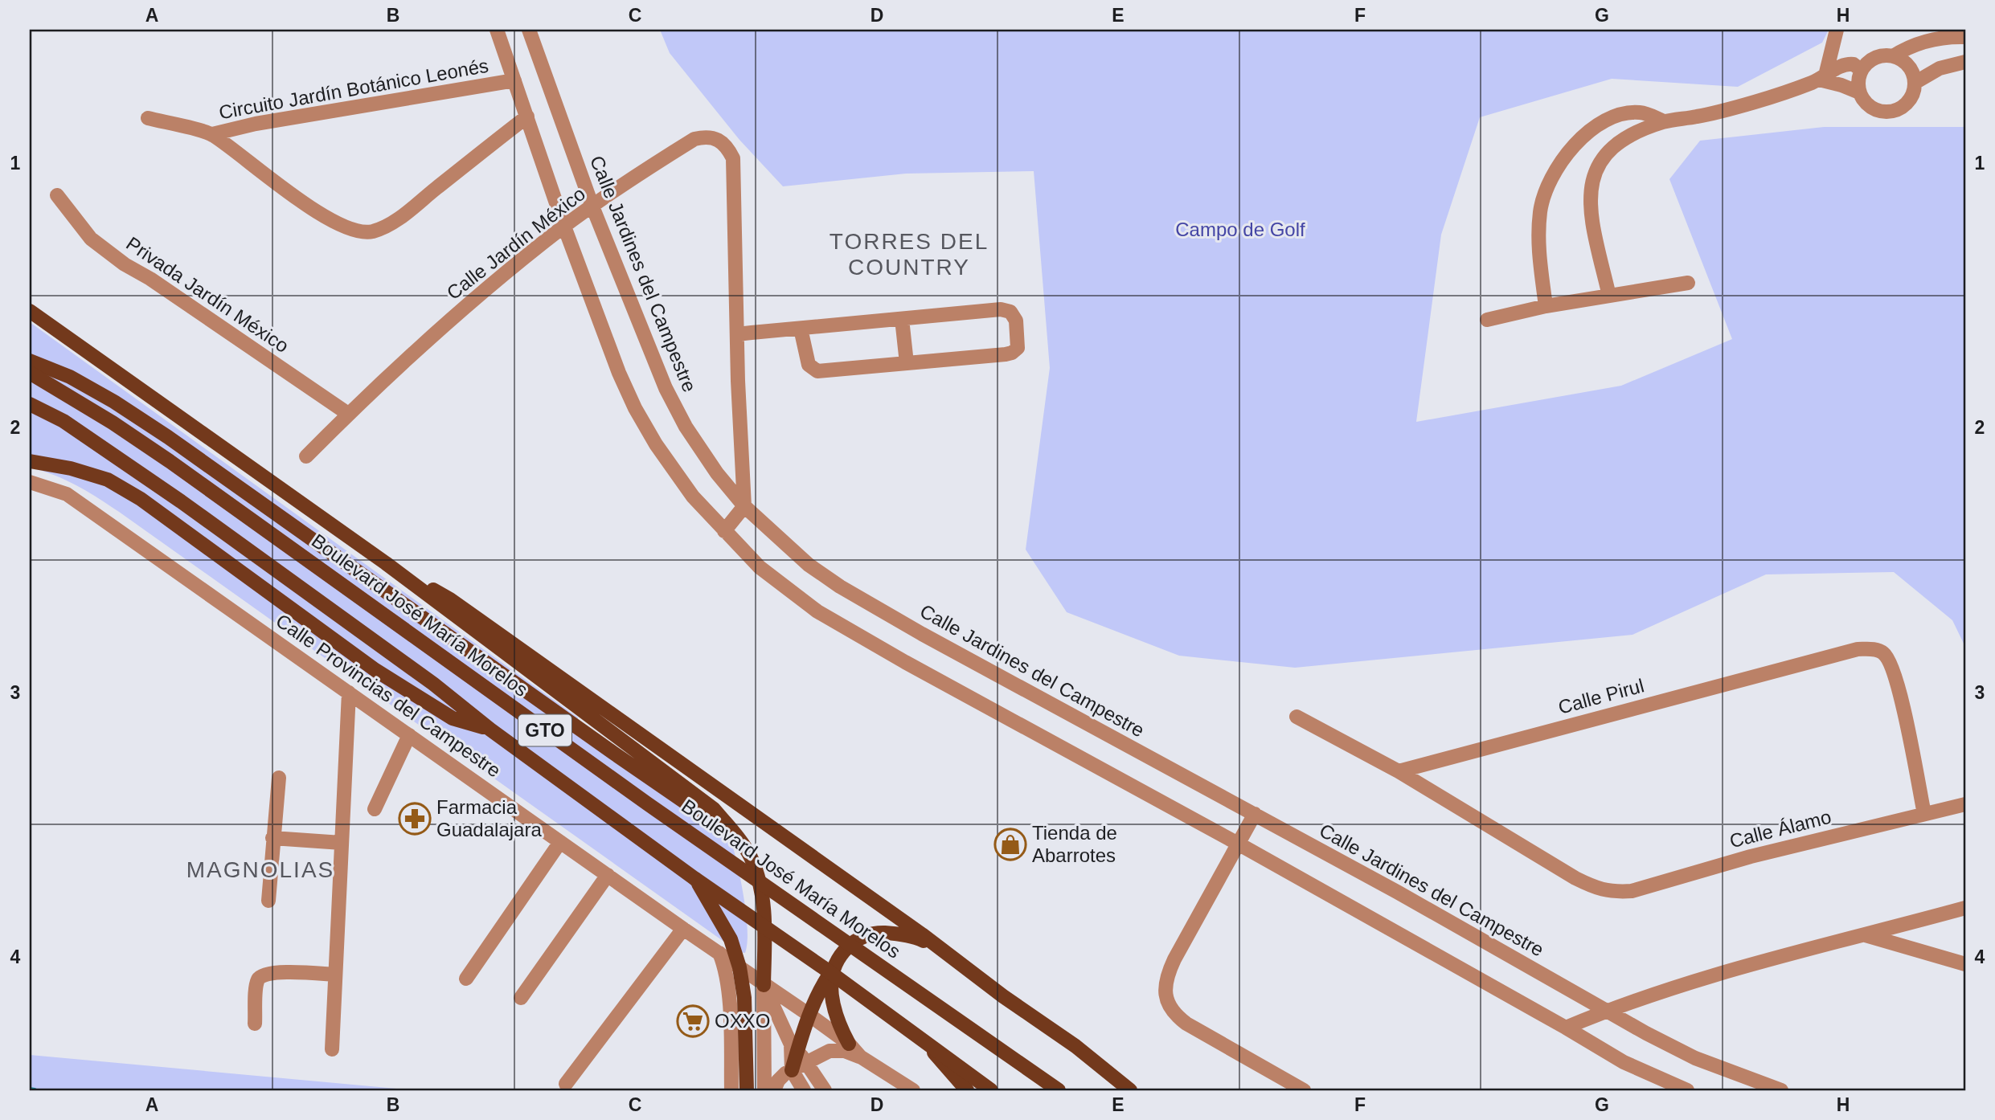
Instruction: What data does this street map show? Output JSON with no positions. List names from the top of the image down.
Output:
{
  "streets": {
    "main road": ["Boulevard José María Morelos", "GTO"],
    "street": [
      "Circuito Jardín Botánico Leonés",
      "Calle Jardín México",
      "Calle Jardines del Campestre",
      "Privada Jardín México",
      "Calle Provincias del Campestre",
      "Calle Pirul",
      "Calle Álamo"
    ]
  },
  "crossings": [
    ["Calle Jardín México", "Calle Jardines del Campestre"],
    ["Calle Jardín México", "Privada Jardín México"],
    ["Calle Pirul", "Calle Álamo"]
  ],
  "districts": ["TORRES DEL COUNTRY", "MAGNOLIAS"],
  "parks": ["Campo de Golf"],
  "places": {
    "pharmacy": ["Farmacia Guadalajara"],
    "shop": ["Tienda de Abarrotes"],
    "supermarket": ["OXXO"]
  },
  "grid": {
    "columns": [
      "A",
      "B",
      "C",
      "D",
      "E",
      "F",
      "G",
      "H"
    ],
    "rows": [
      "1",
      "2",
      "3",
      "4"
    ]
  }
}
